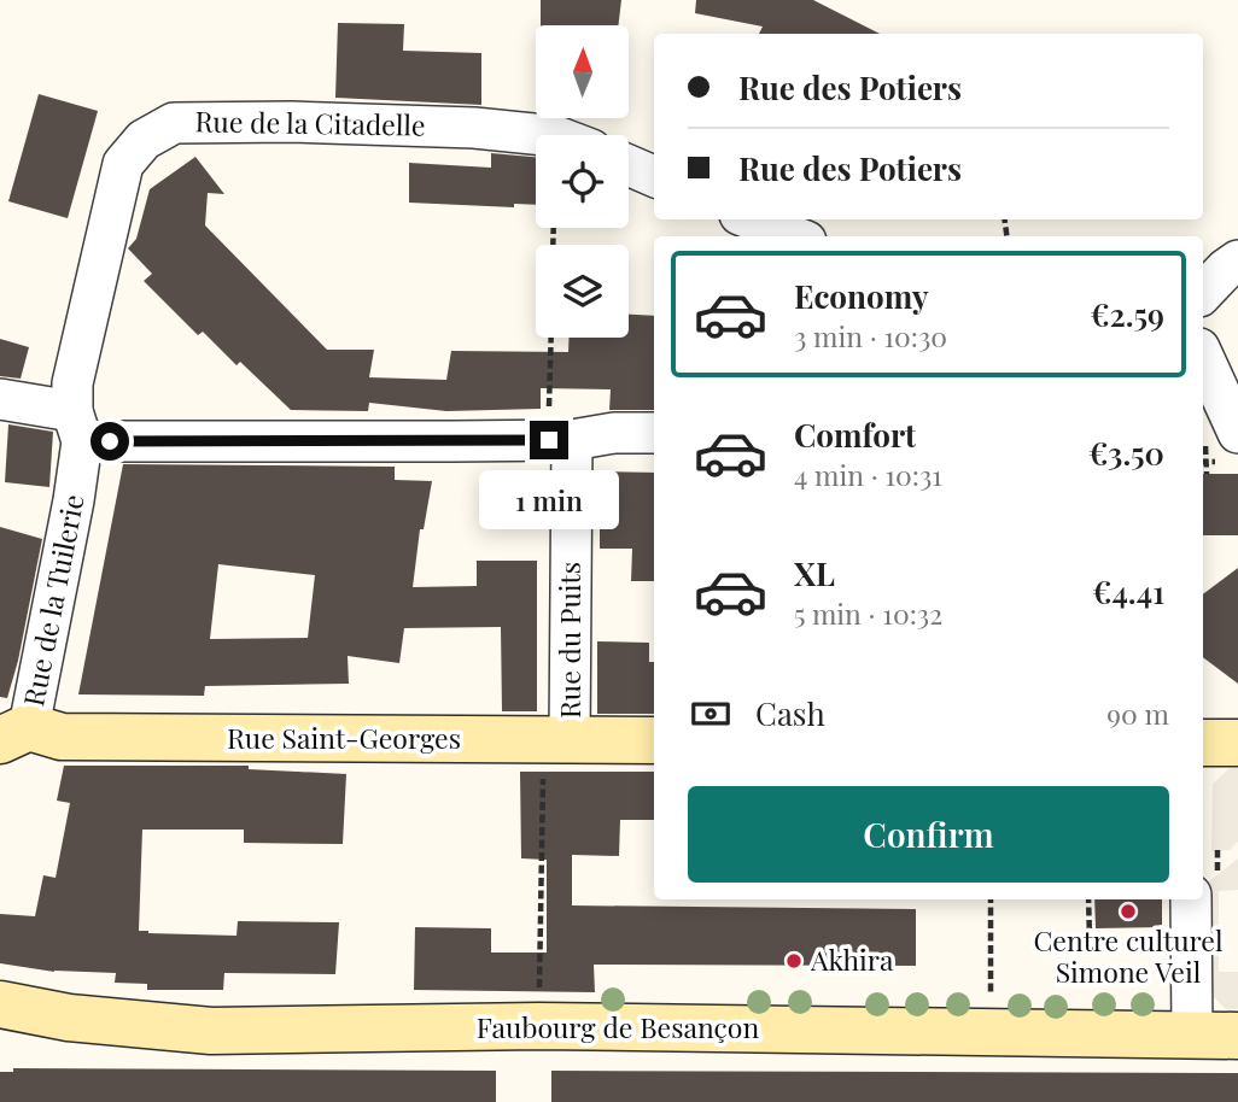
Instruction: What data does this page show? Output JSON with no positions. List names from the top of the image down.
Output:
{
  "streets": {
    "main road": ["Rue Saint-Georges", "Faubourg de Besançon"],
    "street": ["Rue de la Citadelle", "Rue de la Tuilerie", "Rue du Puits"]
  },
  "crossings": [
    ["Rue de la Citadelle", "Rue de la Tuilerie"],
    ["Rue de la Tuilerie", "Rue Saint-Georges"],
    ["Rue du Puits", "Rue Saint-Georges"]
  ],
  "places": ["Centre culturel Simone Veil", "Akhira"],
  "north": "top",
  "page": {
    "banner": ["Rue des Potiers", "Rue des Potiers"],
    "list": [
      {
        "name": "Economy",
        "note": "3 min · 10:30",
        "value": "€2.59"
      },
      {
        "name": "Comfort",
        "note": "4 min · 10:31",
        "value": "€3.50"
      },
      {
        "name": "XL",
        "note": "5 min · 10:32",
        "value": "€4.41"
      }
    ],
    "bubble": "1 min",
    "pay": ["Cash", "90 m"],
    "buttons": "Confirm"
  }
}
